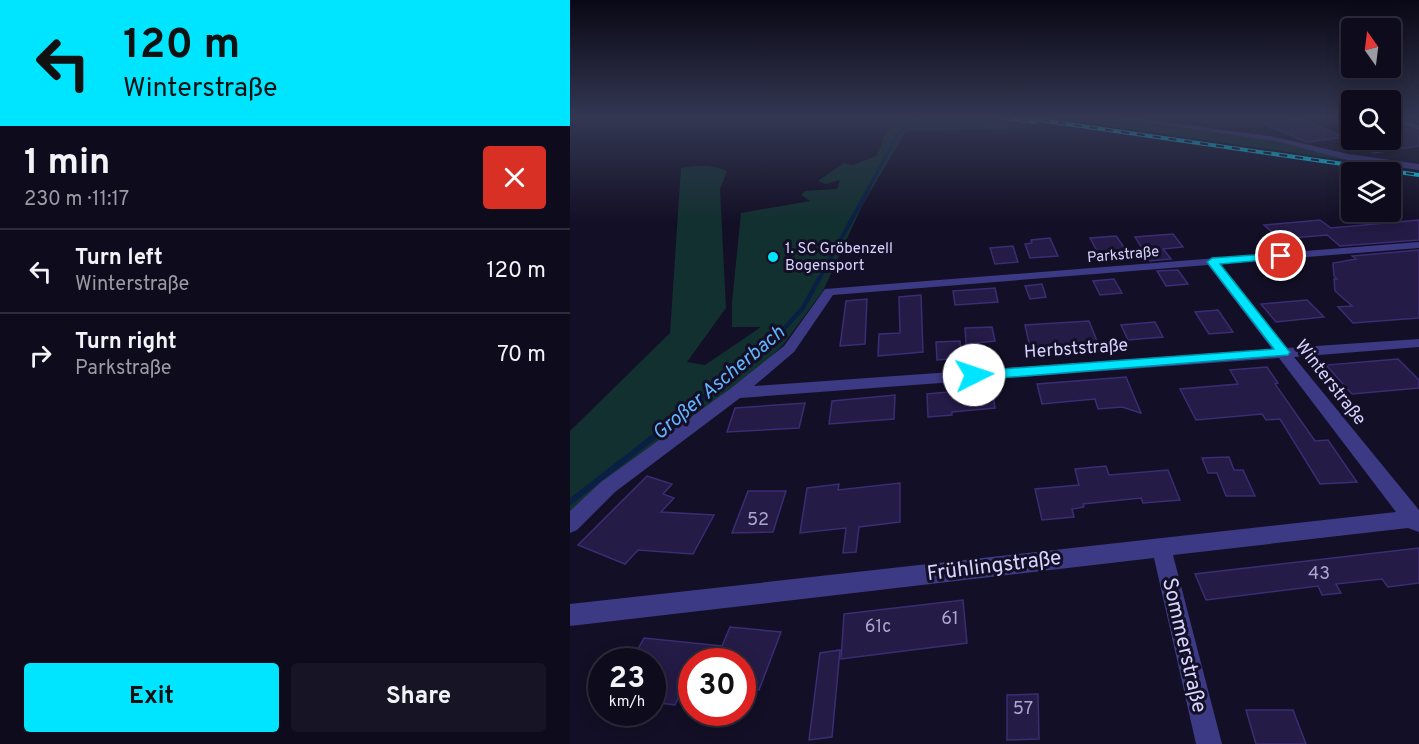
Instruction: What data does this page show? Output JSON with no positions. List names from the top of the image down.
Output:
{
  "streets": {
    "street": [
      "Parkstraße",
      "Herbststraße",
      "Winterstraße",
      "Frühlingstraße",
      "Sommerstraße"
    ]
  },
  "crossings": [
    ["Parkstraße", "Herbststraße"],
    ["Parkstraße", "Winterstraße"],
    ["Herbststraße", "Winterstraße"],
    ["Winterstraße", "Frühlingstraße"],
    ["Frühlingstraße", "Sommerstraße"]
  ],
  "water": ["Großer Ascherbach"],
  "places": ["1. SC Gröbenzell Bogensport"],
  "house_numbers": [
    "52",
    "43",
    "61",
    "61c",
    "57"
  ],
  "north": "top",
  "page": {
    "turn": ["120 m", "Winterstraße"],
    "heading": ["1 min", "230 m · 11:17"],
    "list": [
      {
        "name": "Turn left",
        "note": "Winterstraße",
        "value": "120 m"
      },
      {
        "name": "Turn right",
        "note": "Parkstraße",
        "value": "70 m"
      }
    ],
    "speed": "23 km/h",
    "limit": "30",
    "buttons": ["Exit", "Share"]
  }
}
